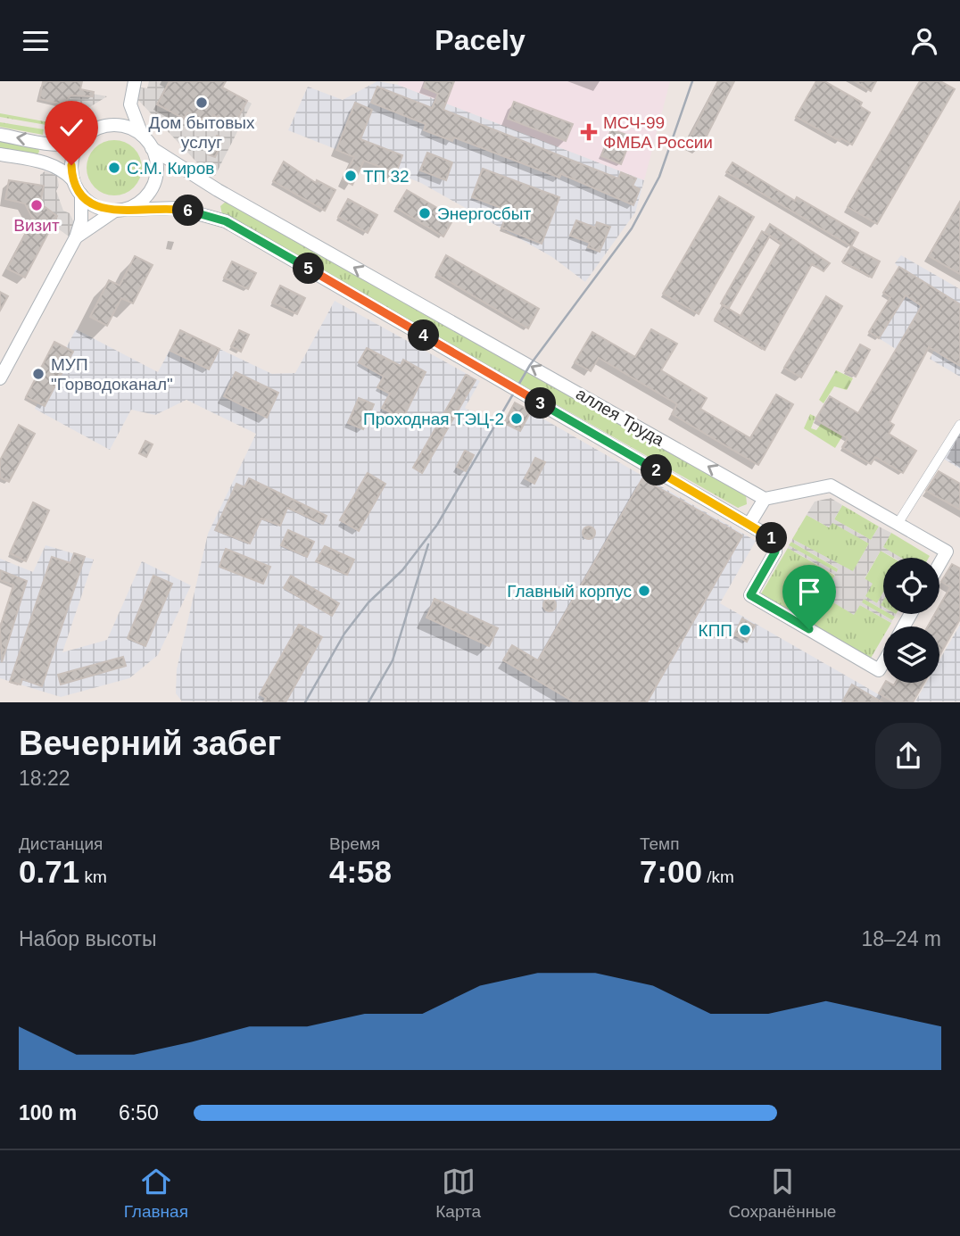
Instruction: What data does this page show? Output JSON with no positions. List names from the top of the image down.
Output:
{
  "streets": {
    "street": ["аллея Труда"]
  },
  "places": {
    "other": [
      "Дом бытовых услуг",
      "С.М. Киров",
      "ТП 32",
      "Визит",
      "Энергосбыт",
      "МУП \"Горводоканал\"",
      "Проходная ТЭЦ-2",
      "Главный корпус",
      "КПП"
    ],
    "health": ["МСЧ-99 ФМБА России"]
  },
  "page": {
    "header": "Pacely",
    "pins": [
      "6",
      "5",
      "4",
      "3",
      "2",
      "1"
    ],
    "heading": ["Вечерний забег", "18:22"],
    "stats": [
      ["Дистанция", "0.71 km"],
      ["Время", "4:58"],
      ["Темп", "7:00 /km"]
    ],
    "chart": ["Набор высоты", "18–24 m"],
    "list": [
      {
        "name": "100 m",
        "note": "6:50"
      }
    ],
    "tabs": ["Главная", "Карта", "Сохранённые"]
  }
}
